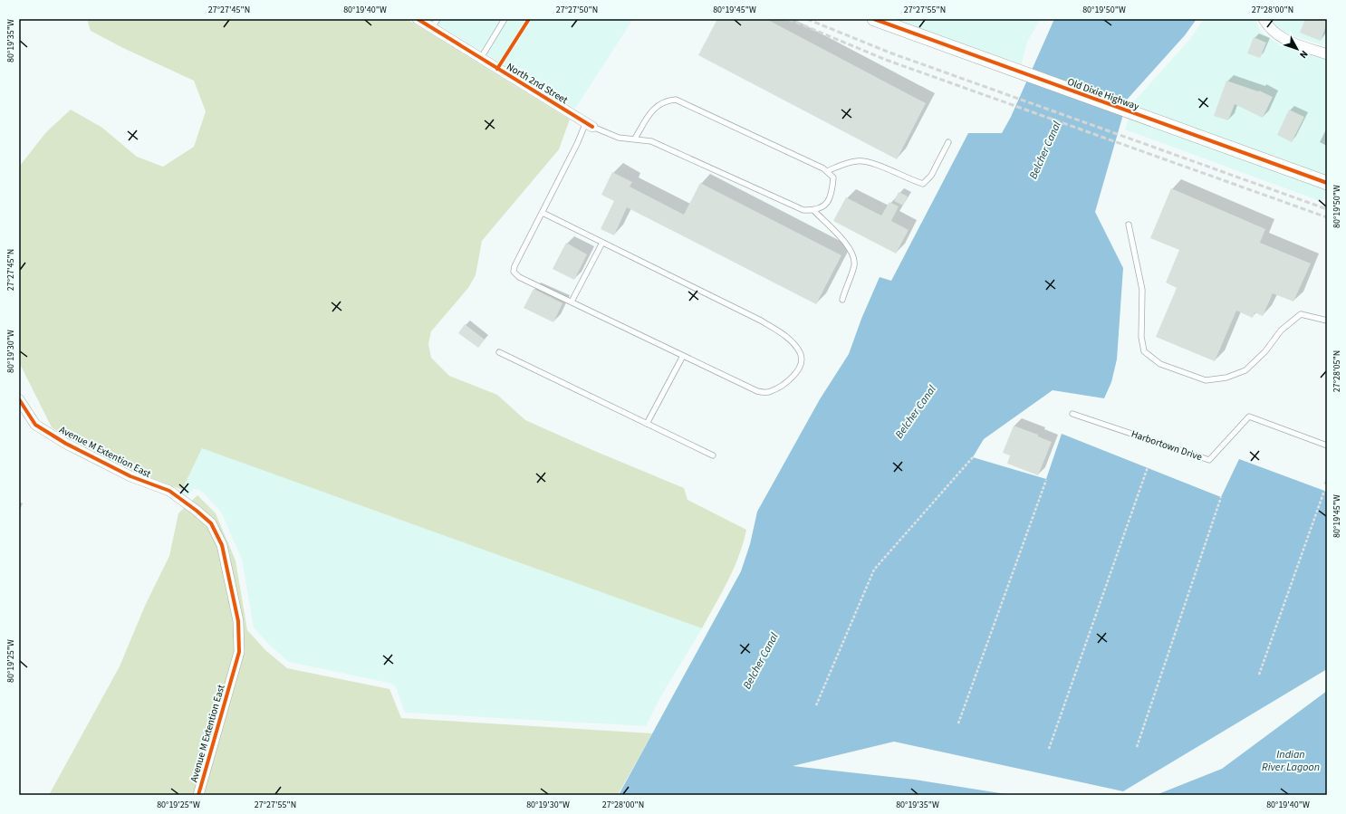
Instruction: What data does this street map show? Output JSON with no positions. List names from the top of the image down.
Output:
{
  "streets": {
    "street": ["North 2nd Street", "Old Dixie Highway", "Avenue M Extention East"],
    "lane": ["Harbortown Drive"]
  },
  "water": ["Belcher Canal", "Indian River Lagoon"],
  "north": "bottom right",
  "coordinates": [
    "27°27'45\"N",
    "80°19'40\"W",
    "27°27'50\"N",
    "80°19'45\"W",
    "27°27'55\"N",
    "80°19'50\"W",
    "27°28'00\"N",
    "80°19'35\"W",
    "80°19'30\"W",
    "27°28'05\"N",
    "80°19'25\"W"
  ]
}
